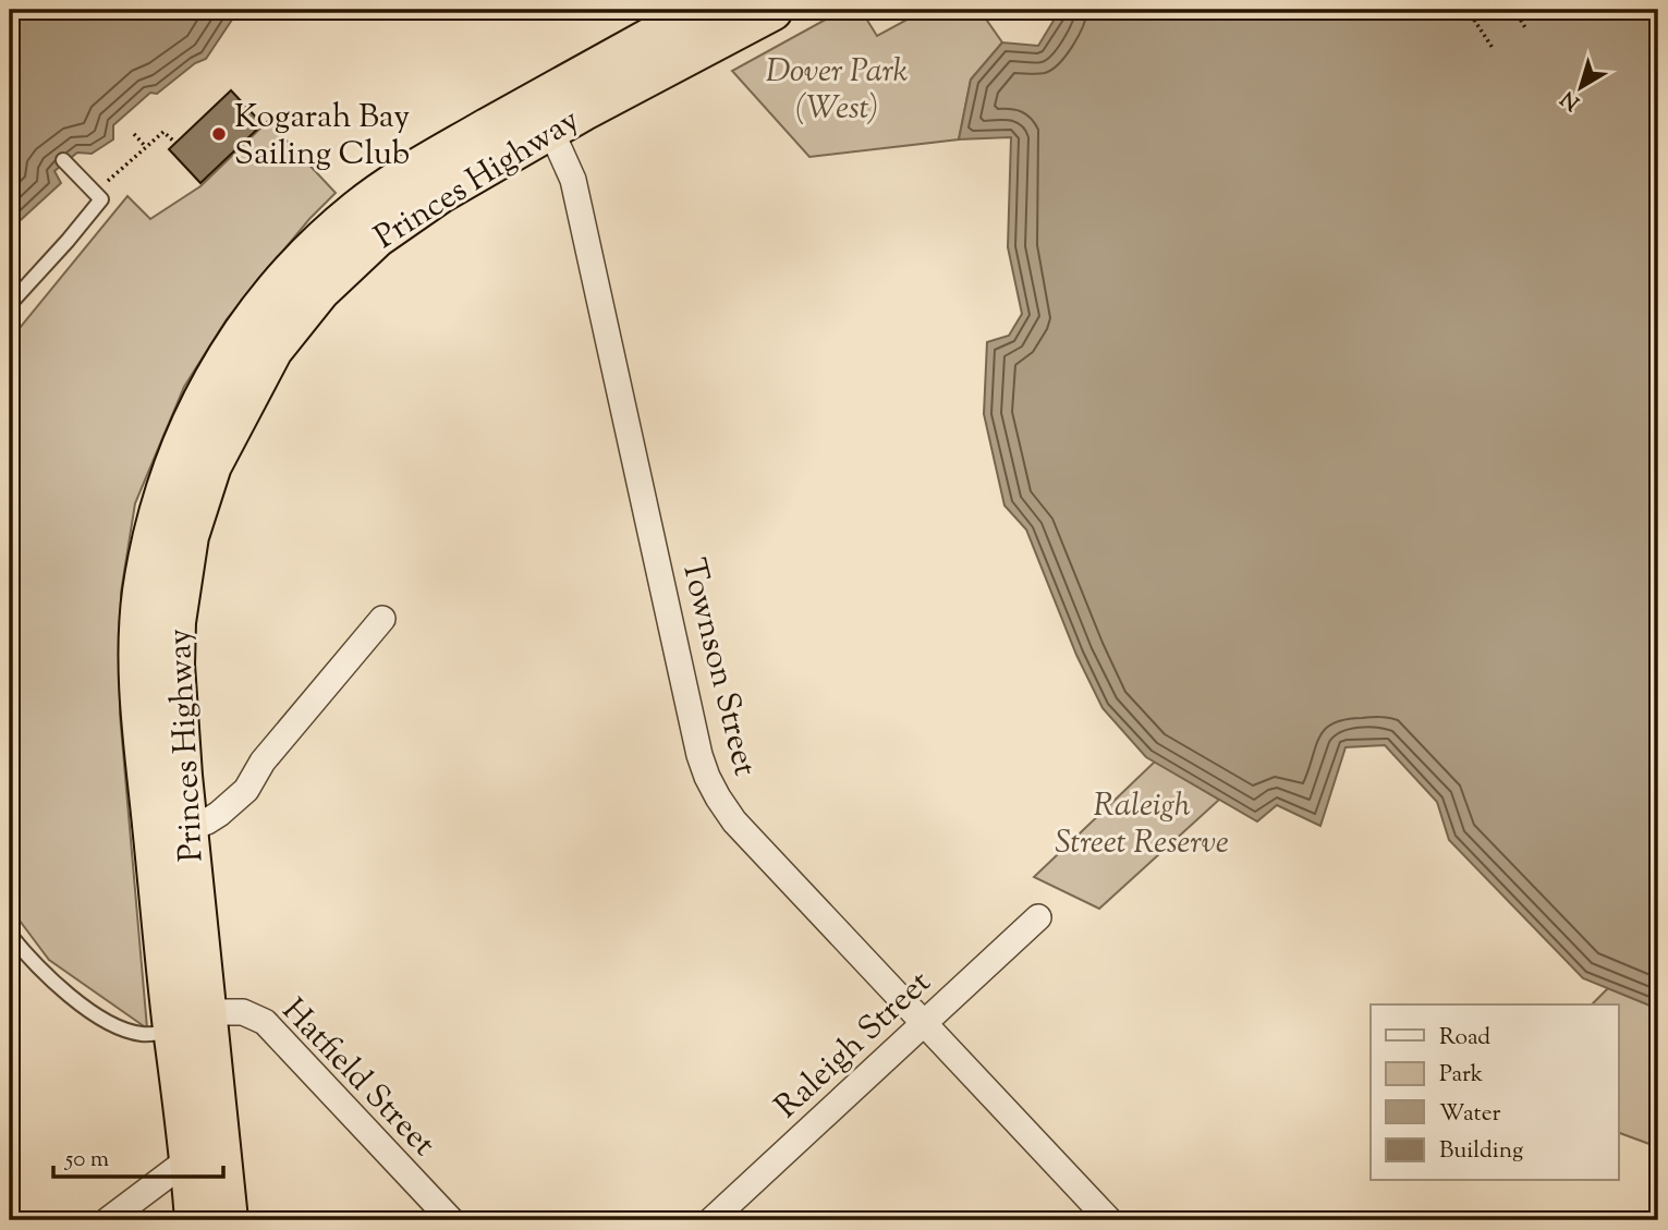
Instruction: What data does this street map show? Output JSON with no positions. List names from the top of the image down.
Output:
{
  "streets": {
    "highway": ["Princes Highway"],
    "street": ["Townson Street", "Raleigh Street", "Hatfield Street"]
  },
  "crossings": [
    ["Princes Highway", "Townson Street"],
    ["Princes Highway", "Hatfield Street"],
    ["Townson Street", "Raleigh Street"]
  ],
  "parks": ["Dover Park (West)", "Raleigh Street Reserve"],
  "places": ["Kogarah Bay Sailing Club"],
  "legend": [
    "Road",
    "Park",
    "Water",
    "Building"
  ],
  "scale_bar": "50 m",
  "north": "bottom left"
}
